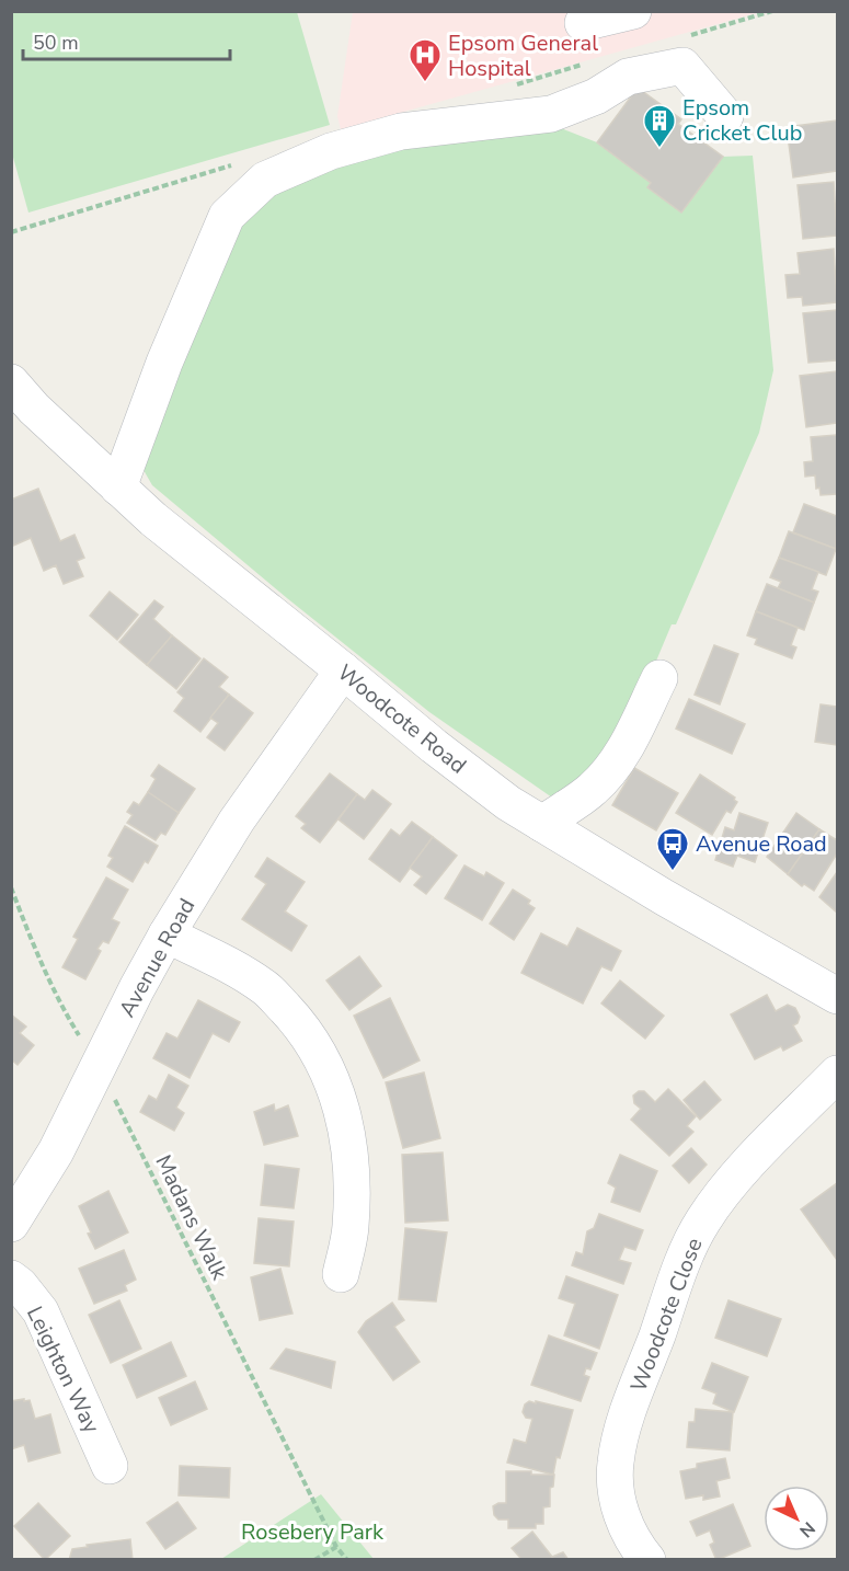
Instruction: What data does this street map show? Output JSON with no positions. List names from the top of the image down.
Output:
{
  "streets": {
    "street": [
      "Woodcote Road",
      "Avenue Road",
      "Woodcote Close",
      "Leighton Way"
    ],
    "path": ["Madans Walk"]
  },
  "crossings": [
    ["Woodcote Road", "Avenue Road"],
    ["Avenue Road", "Madans Walk"]
  ],
  "parks": ["Rosebery Park"],
  "places": {
    "hospital": ["Epsom General Hospital"],
    "building": ["Epsom Cricket Club"],
    "bus stop": ["Avenue Road"]
  },
  "scale_bar": "50 m",
  "north": "bottom right"
}
